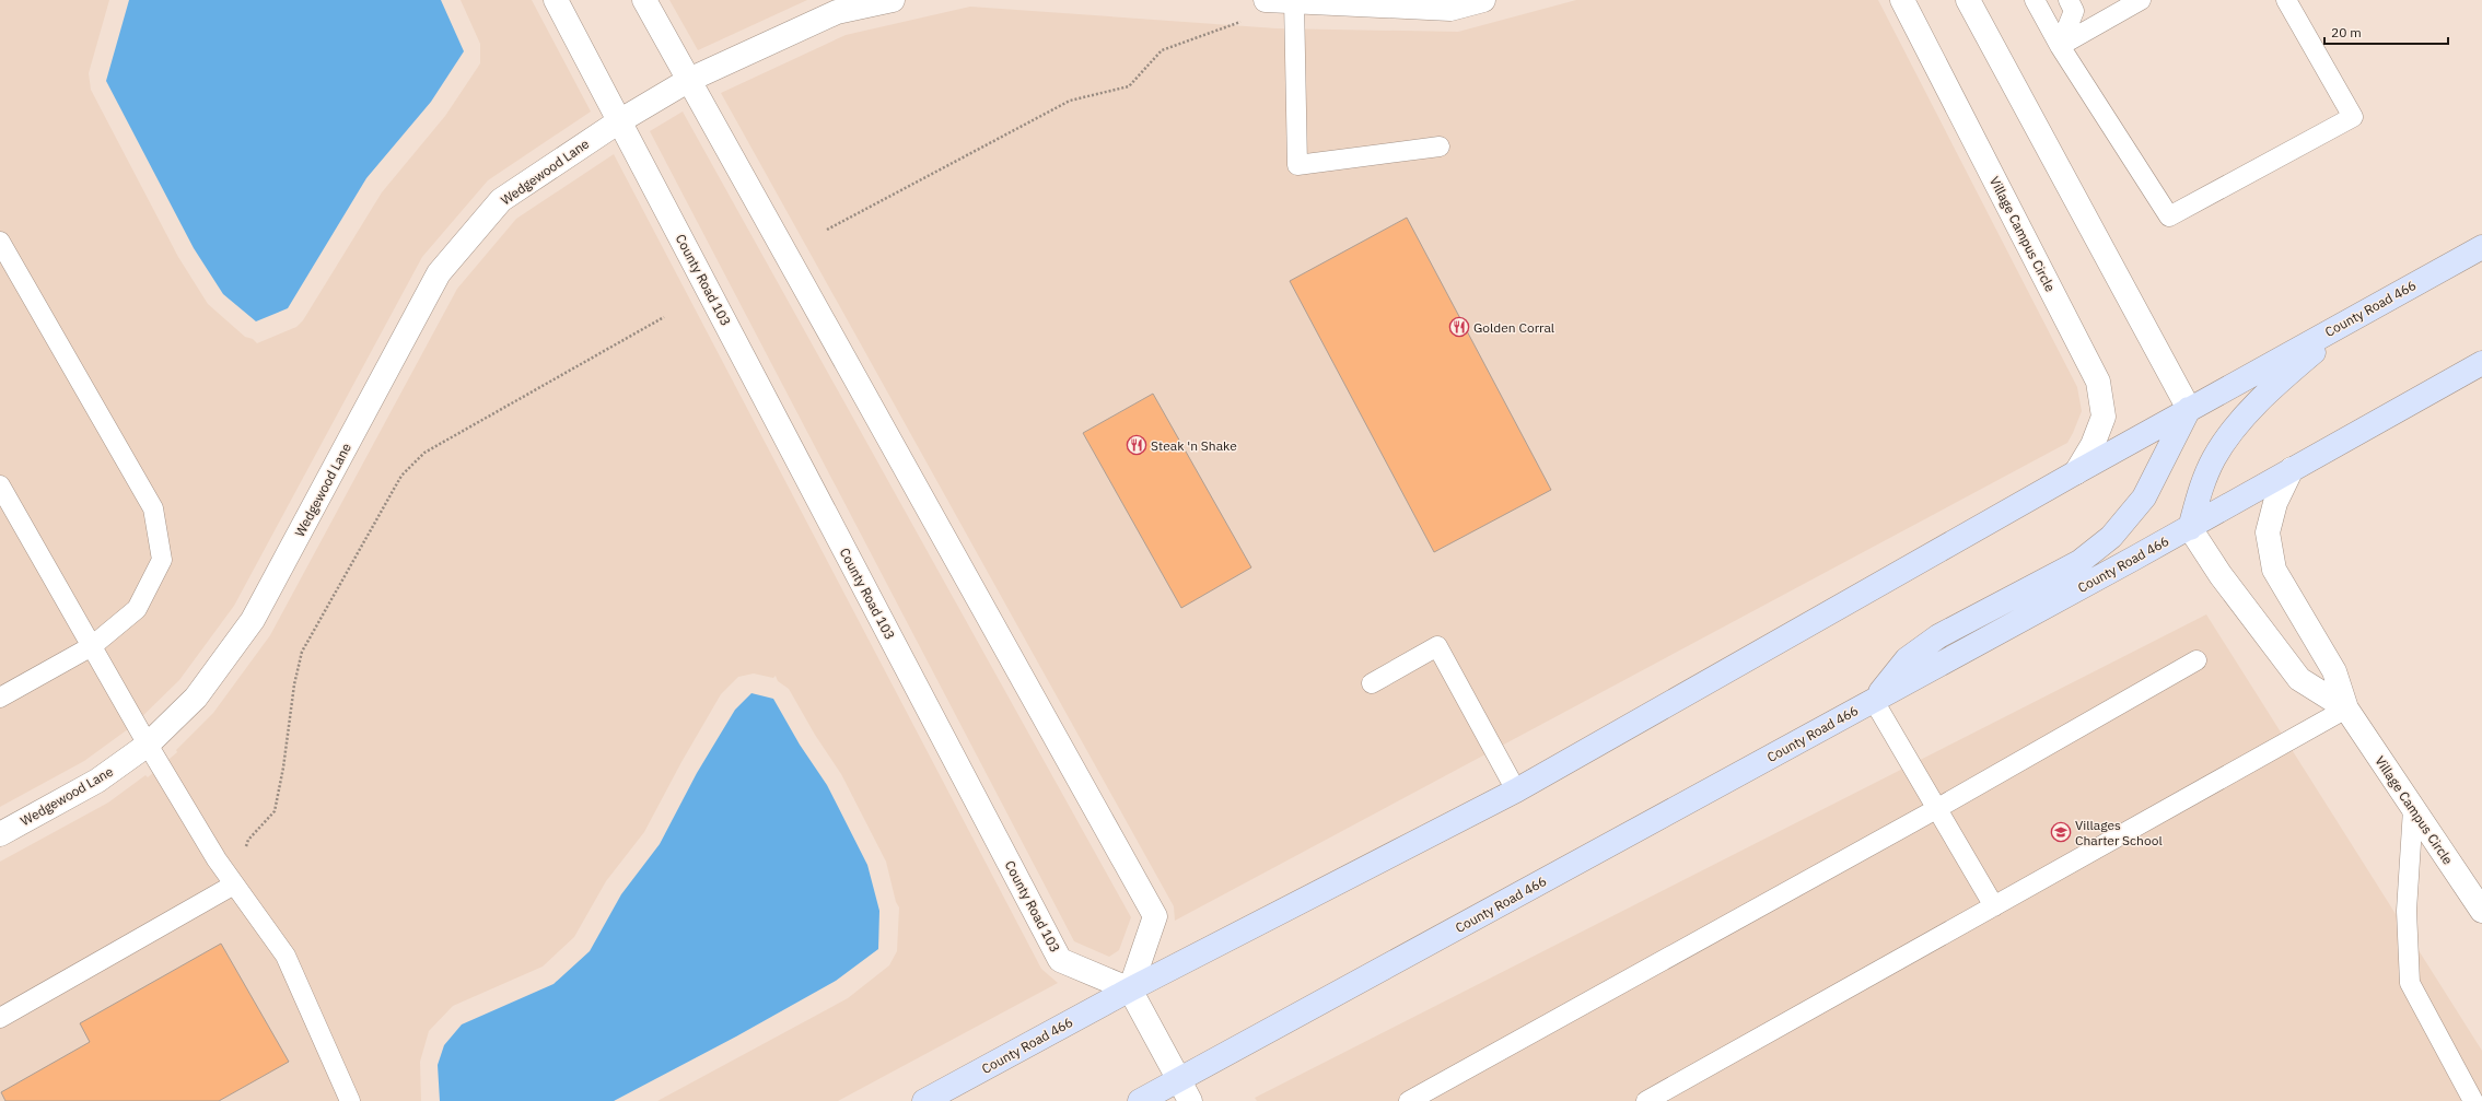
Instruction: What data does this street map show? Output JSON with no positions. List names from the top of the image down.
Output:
{
  "streets": {
    "main road": ["County Road 466"],
    "street": ["Wedgewood Lane", "Village Campus Circle", "County Road 103"]
  },
  "crossings": [
    ["Wedgewood Lane", "County Road 103"],
    ["Village Campus Circle", "County Road 466"],
    ["County Road 103", "County Road 466"]
  ],
  "places": {
    "restaurant": ["Golden Corral", "Steak 'n Shake"],
    "school or university": ["Villages Charter School"]
  },
  "scale_bar": "20 m"
}
